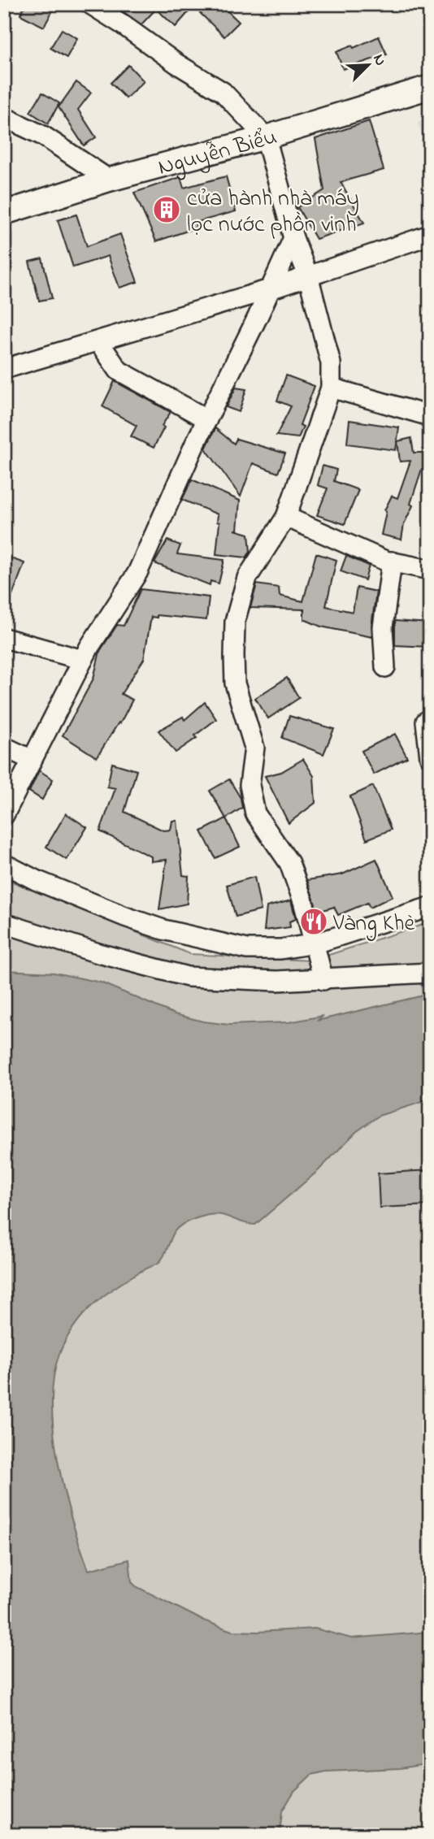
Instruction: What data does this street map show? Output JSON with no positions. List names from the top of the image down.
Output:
{
  "streets": {
    "street": ["Nguyễn Biểu"]
  },
  "places": {
    "building": ["cửa hành nhà máy lọc nước phồn vinh"],
    "restaurant": ["Vàng Khè"]
  },
  "north": "top right"
}
